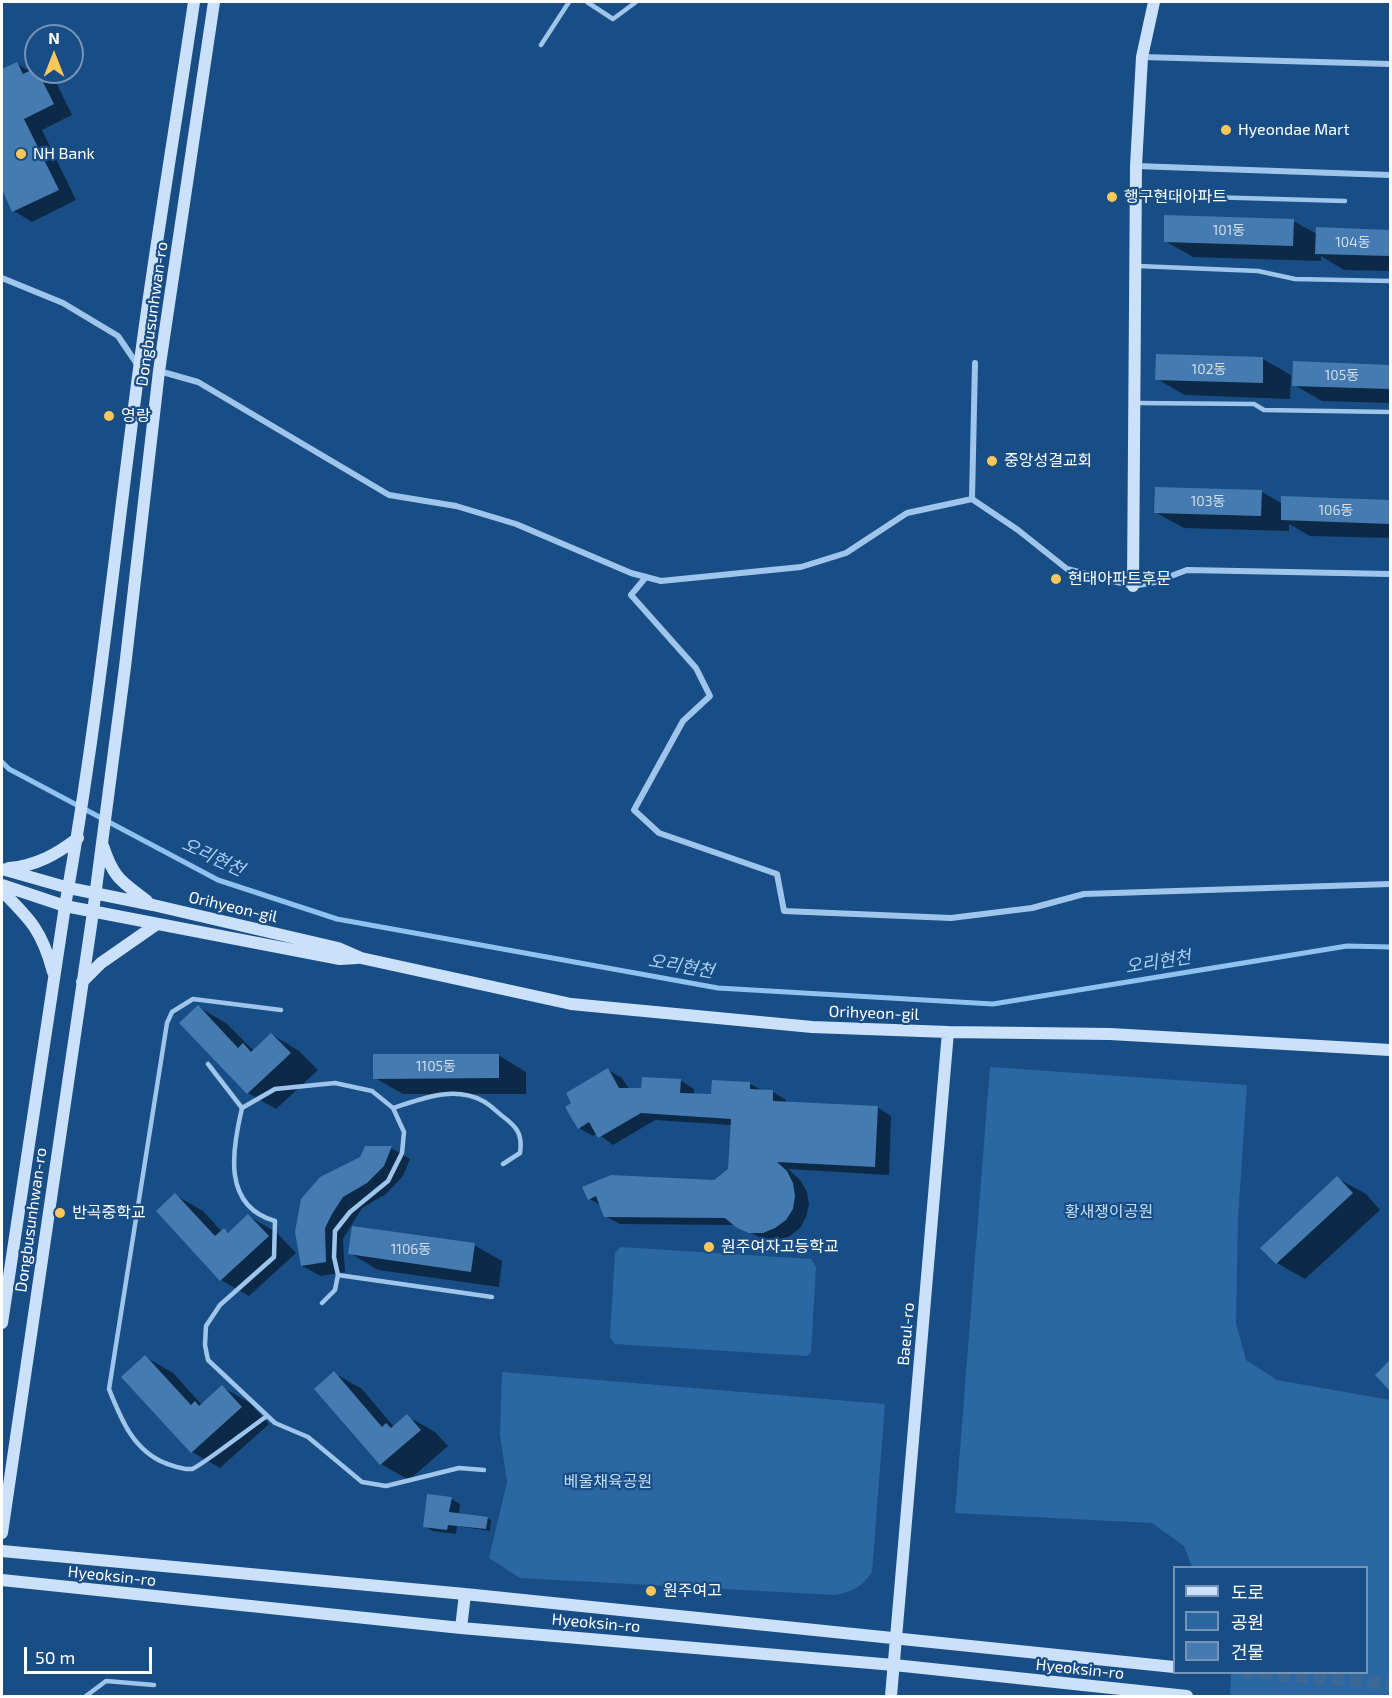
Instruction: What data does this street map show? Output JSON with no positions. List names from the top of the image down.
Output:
{
  "streets": {
    "street": [
      "Dongbusunhwan-ro",
      "Orihyeon-gil",
      "Baeul-ro",
      "Hyeoksin-ro"
    ]
  },
  "crossings": [
    ["Dongbusunhwan-ro", "Orihyeon-gil"],
    ["Orihyeon-gil", "Baeul-ro"],
    ["Baeul-ro", "Hyeoksin-ro"]
  ],
  "water": ["오리현천"],
  "parks": ["황새쟁이공원", "베울채육공원"],
  "places": [
    "Hyeondae Mart",
    "NH Bank",
    "행구현대아파트",
    "영랑",
    "중앙성결교회",
    "현대아파트후문",
    "반곡중학교",
    "원주여자고등학교",
    "원주여고"
  ],
  "house_numbers": [
    "101동",
    "104동",
    "102동",
    "105동",
    "103동",
    "106동",
    "1105동",
    "1106동"
  ],
  "legend": ["도로", "공원", "건물"],
  "scale_bar": "50 m",
  "north": "top"
}
